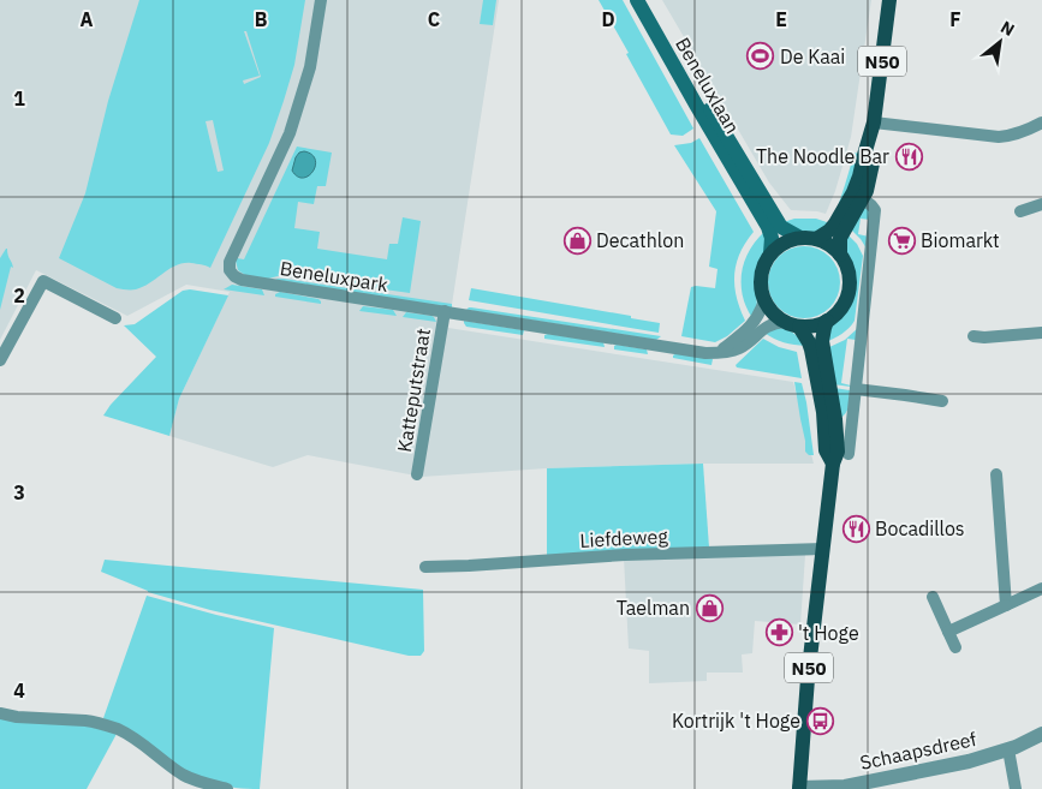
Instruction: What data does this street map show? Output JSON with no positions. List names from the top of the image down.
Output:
{
  "streets": {
    "main road": ["N50", "Beneluxlaan"],
    "street": [
      "Beneluxpark",
      "Katteputstraat",
      "Liefdeweg",
      "Schaapsdreef"
    ]
  },
  "crossings": [
    ["N50", "Beneluxlaan"],
    ["N50", "Beneluxpark"],
    ["N50", "Liefdeweg"],
    ["N50", "Schaapsdreef"],
    ["Beneluxlaan", "Beneluxpark"],
    ["Beneluxpark", "Katteputstraat"]
  ],
  "places": {
    "sports": ["De Kaai"],
    "restaurant": ["The Noodle Bar", "Bocadillos"],
    "shop": ["Decathlon", "Taelman"],
    "supermarket": ["Biomarkt"],
    "pharmacy": ["'t Hoge"],
    "bus stop": ["Kortrijk 't Hoge"]
  },
  "north": "top right",
  "grid": {
    "columns": [
      "A",
      "B",
      "C",
      "D",
      "E",
      "F"
    ],
    "rows": [
      "1",
      "2",
      "3",
      "4"
    ]
  }
}
